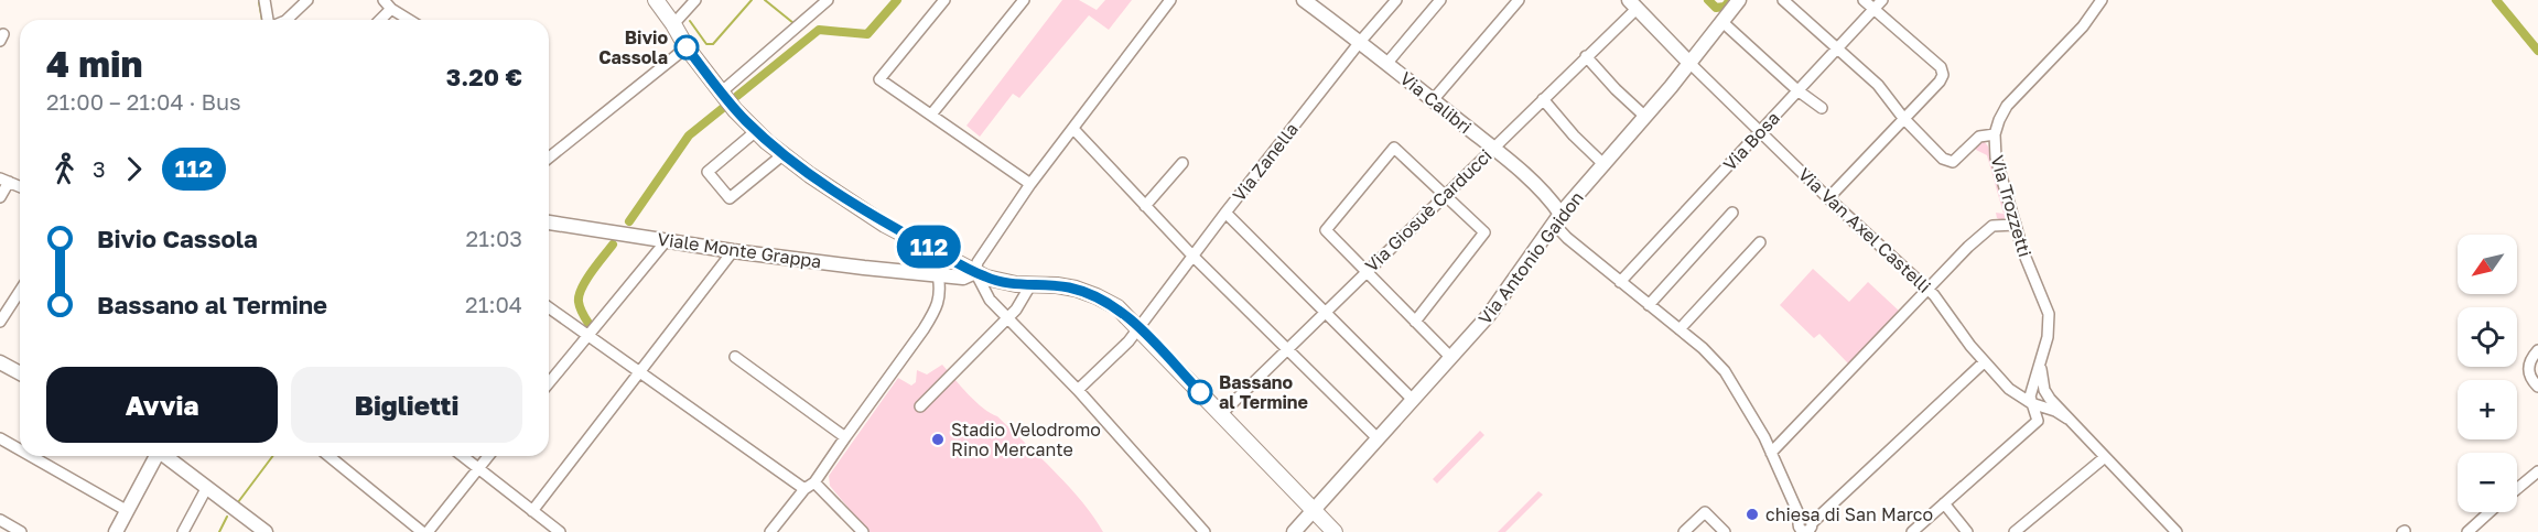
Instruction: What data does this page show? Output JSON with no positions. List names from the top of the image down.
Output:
{
  "streets": {
    "street": [
      "Via Calibri",
      "Via Bosa",
      "Via Zanella",
      "Via Trozzetti",
      "Via Giosuè Carducci",
      "Via Van Axel Castelli",
      "Viale Monte Grappa",
      "Via Antonio Gaidon"
    ]
  },
  "crossings": [
    ["Via Calibri", "Via Zanella"],
    ["Via Calibri", "Via Giosuè Carducci"],
    ["Via Calibri", "Via Antonio Gaidon"],
    ["Via Bosa", "Via Van Axel Castelli"],
    ["Via Trozzetti", "Via Van Axel Castelli"],
    ["Via Van Axel Castelli", "Via Antonio Gaidon"]
  ],
  "places": [
    "Bivio Cassola",
    "Bassano al Termine",
    "Stadio Velodromo Rino Mercante",
    "chiesa di San Marco"
  ],
  "lines": ["bus line 112"],
  "north": "bottom left",
  "page": {
    "on_map": "112",
    "heading": ["4 min", "21:00 – 21:04 · Bus", "3.20 €"],
    "legs": ["3", "112"],
    "list": [
      {
        "name": "Bivio Cassola",
        "value": "21:03"
      },
      {
        "name": "Bassano al Termine",
        "value": "21:04"
      }
    ],
    "map_buttons": ["+", "−"],
    "buttons": ["Avvia", "Biglietti"]
  }
}
